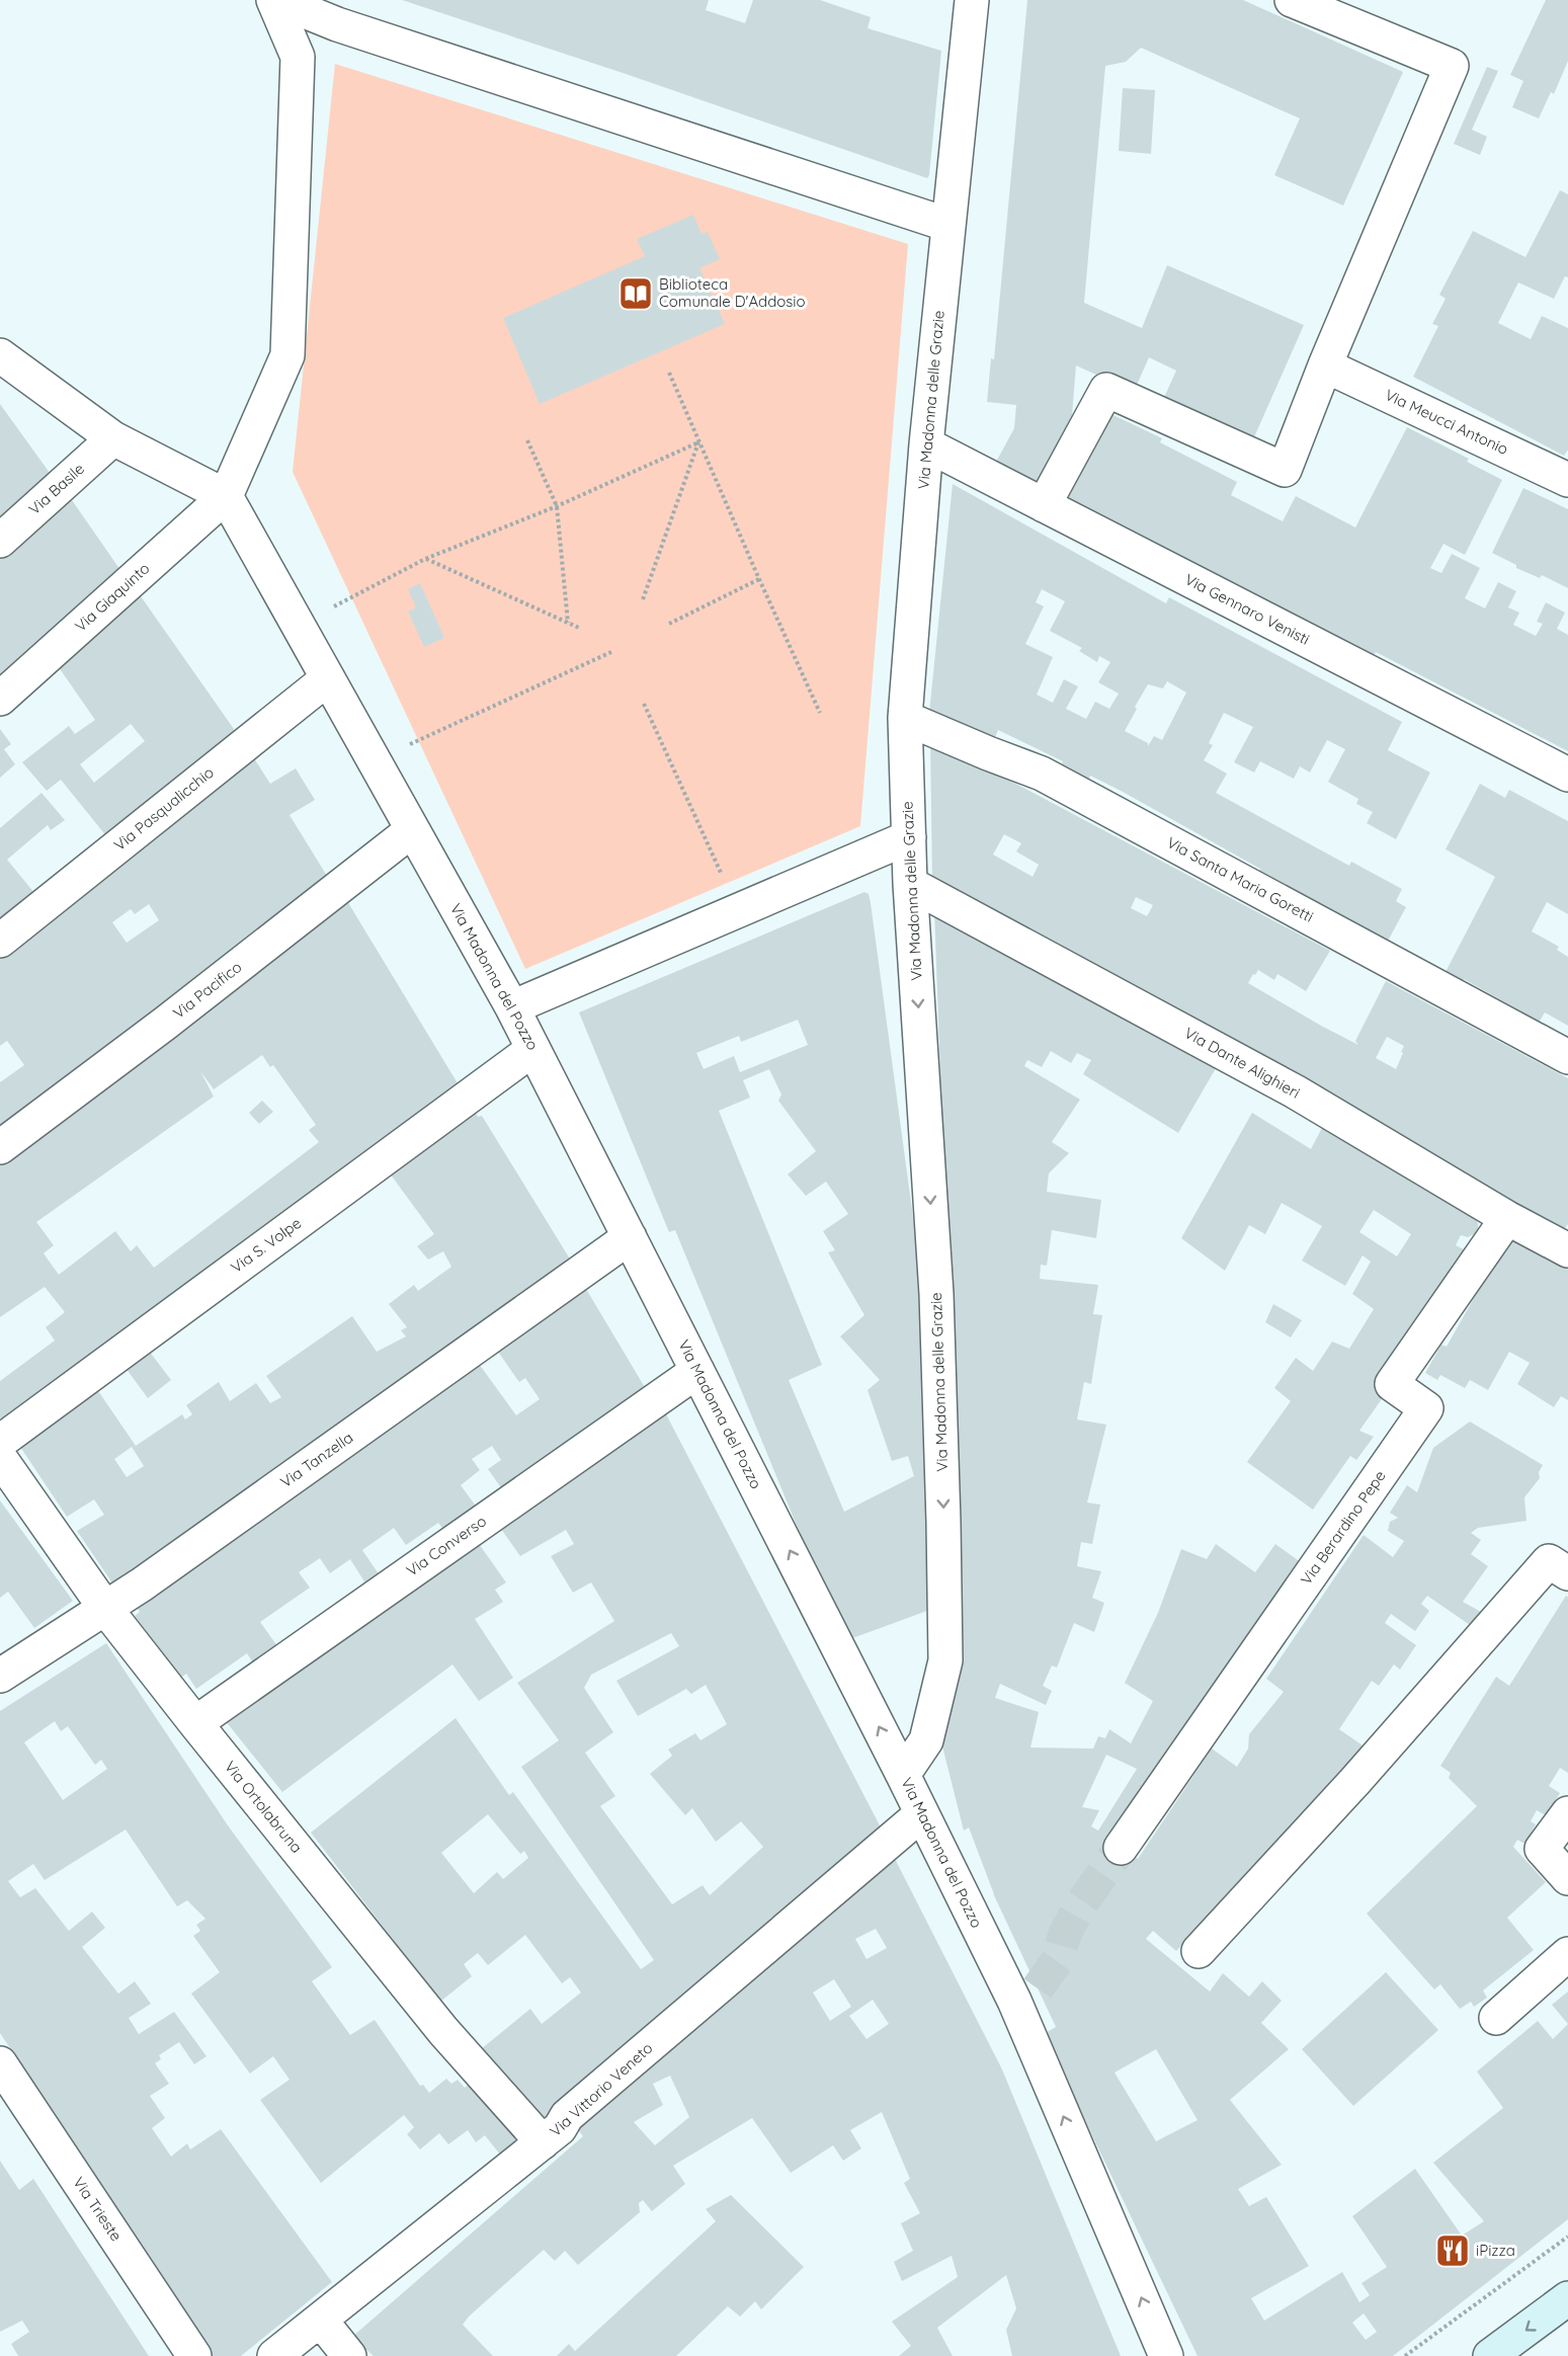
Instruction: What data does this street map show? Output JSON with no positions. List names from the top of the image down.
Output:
{
  "streets": {
    "street": [
      "Via Madonna delle Grazie",
      "Via Meucci Antonio",
      "Via Basile",
      "Via Giaquinto",
      "Via Gennaro Venisti",
      "Via Pasqualicchio",
      "Via Santa Maria Goretti",
      "Via Madonna del Pozzo",
      "Via Pacifico",
      "Via Dante Alighieri",
      "Via S. Volpe",
      "Via Tanzella",
      "Via Berardino Pepe",
      "Via Converso",
      "Via Ortolabruna",
      "Via Vittorio Veneto",
      "Via Trieste"
    ]
  },
  "crossings": [
    ["Via Madonna delle Grazie", "Via Gennaro Venisti"],
    ["Via Madonna delle Grazie", "Via Santa Maria Goretti"],
    ["Via Madonna delle Grazie", "Via Madonna del Pozzo"],
    ["Via Madonna delle Grazie", "Via Dante Alighieri"],
    ["Via Giaquinto", "Via Madonna del Pozzo"],
    ["Via Pasqualicchio", "Via Madonna del Pozzo"],
    ["Via Madonna del Pozzo", "Via Pacifico"],
    ["Via Madonna del Pozzo", "Via S. Volpe"],
    ["Via Madonna del Pozzo", "Via Tanzella"],
    ["Via Madonna del Pozzo", "Via Converso"],
    ["Via Madonna del Pozzo", "Via Vittorio Veneto"],
    ["Via Dante Alighieri", "Via Berardino Pepe"],
    ["Via Tanzella", "Via Ortolabruna"],
    ["Via Converso", "Via Ortolabruna"],
    ["Via Ortolabruna", "Via Vittorio Veneto"]
  ],
  "one_way": ["Via Madonna delle Grazie", "Via Madonna del Pozzo"],
  "places": {
    "library": ["Biblioteca Comunale D'Addosio"],
    "restaurant": ["iPizza"]
  }
}
